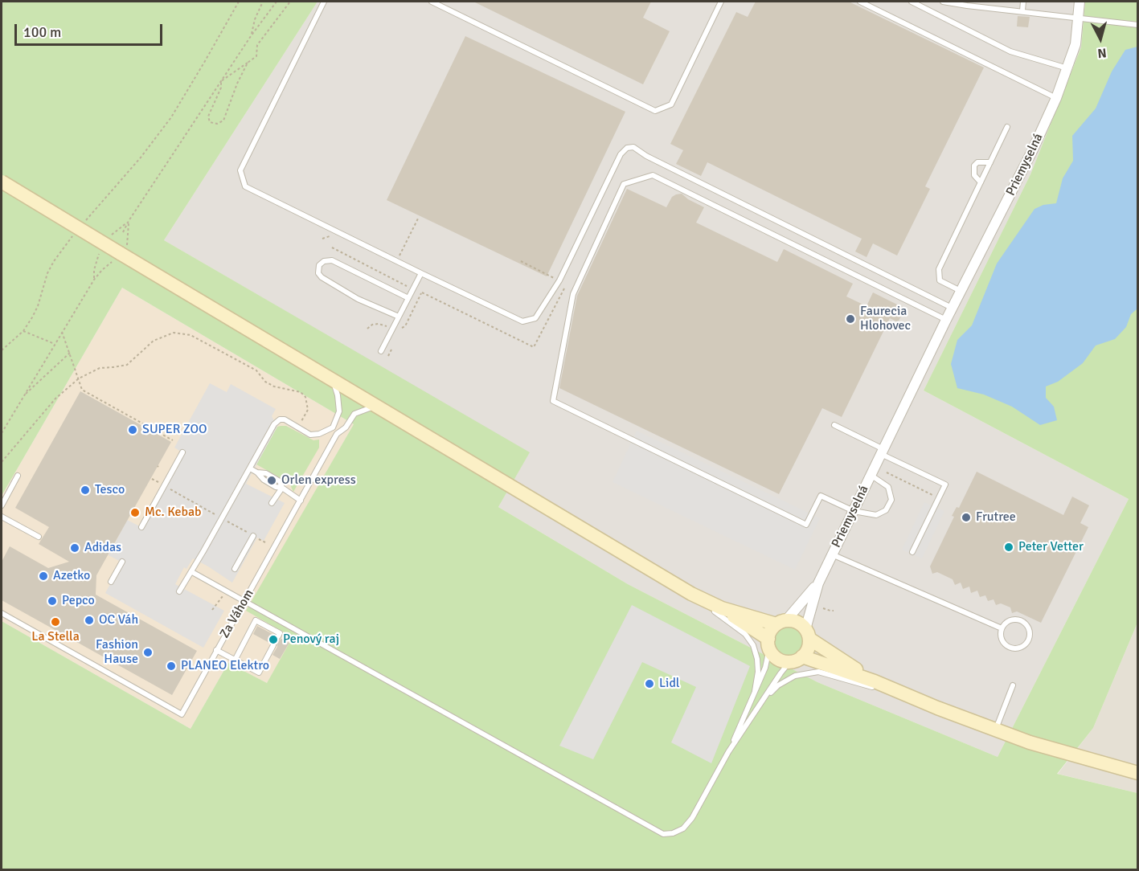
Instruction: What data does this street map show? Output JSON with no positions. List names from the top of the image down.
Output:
{
  "streets": {
    "street": ["Priemyselná"],
    "lane": ["Za Váhom"]
  },
  "places": [
    "Faurecia Hlohovec",
    "SUPER ZOO",
    "Orlen express",
    "Tesco",
    "Mc. Kebab",
    "Frutree",
    "Peter Vetter",
    "Adidas",
    "Azetko",
    "Pepco",
    "OC Váh",
    "La Stella",
    "Penový raj",
    "Fashion Hause",
    "PLANEO Elektro",
    "Lidl"
  ],
  "scale_bar": "100 m",
  "north": "bottom"
}
